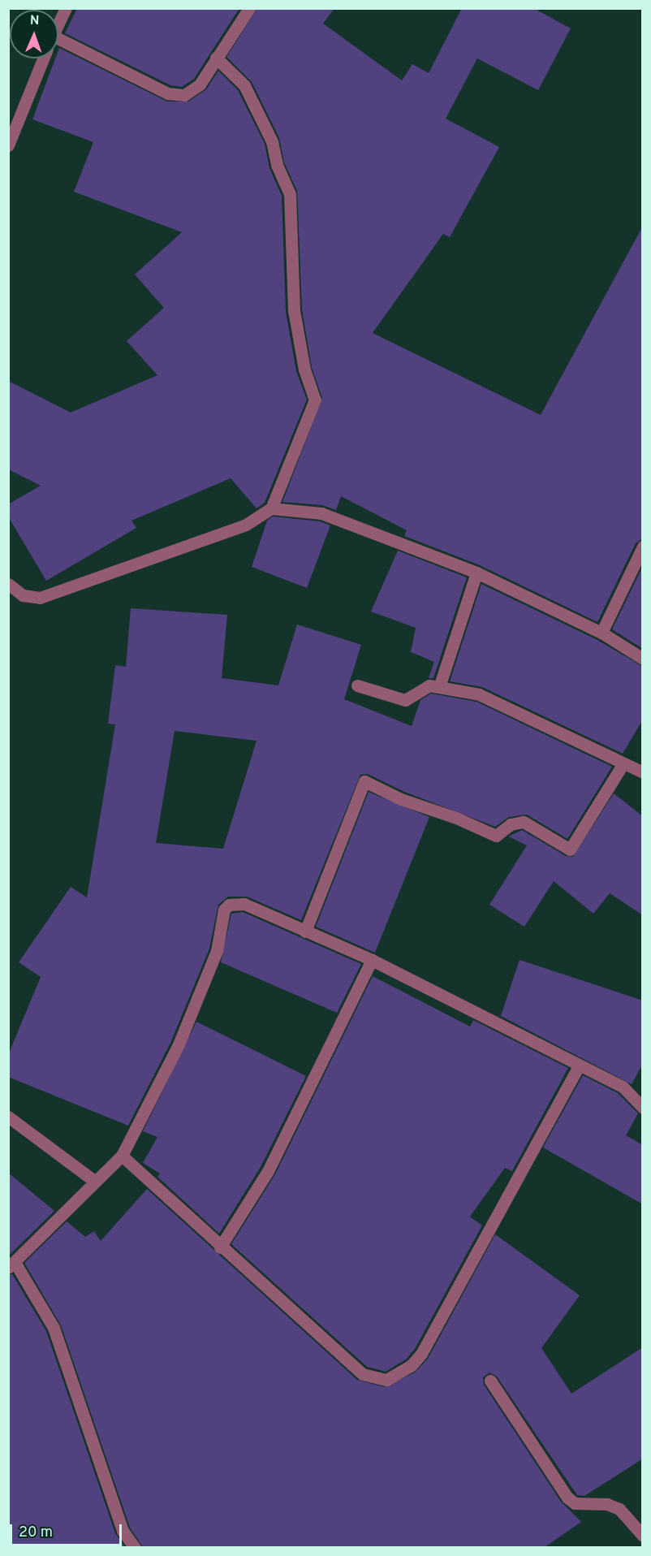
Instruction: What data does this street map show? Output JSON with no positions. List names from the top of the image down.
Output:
{
  "scale_bar": "20 m",
  "north": "top"
}
